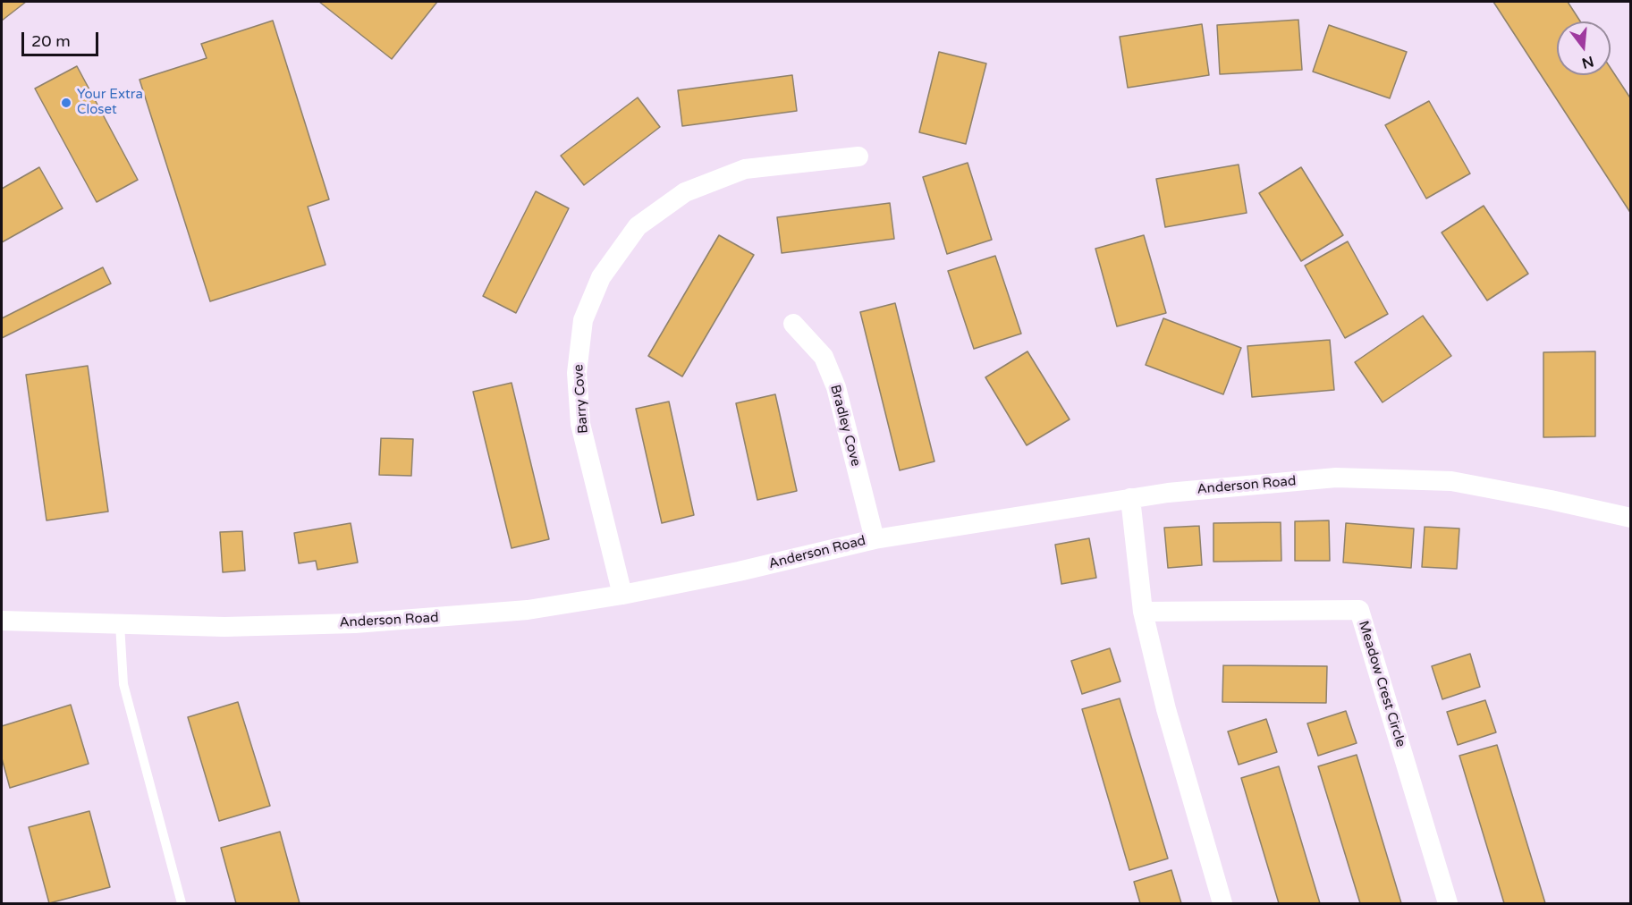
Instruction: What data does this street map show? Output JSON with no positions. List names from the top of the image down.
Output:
{
  "streets": {
    "street": [
      "Barry Cove",
      "Bradley Cove",
      "Anderson Road",
      "Meadow Crest Circle"
    ]
  },
  "crossings": [
    ["Barry Cove", "Anderson Road"],
    ["Bradley Cove", "Anderson Road"]
  ],
  "places": ["Your Extra Closet"],
  "scale_bar": "20 m",
  "north": "bottom"
}
